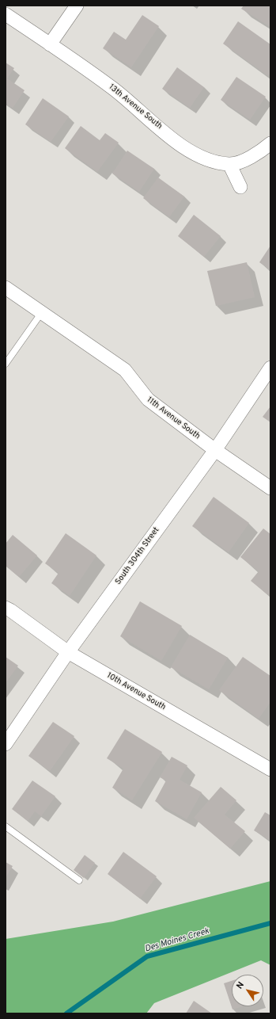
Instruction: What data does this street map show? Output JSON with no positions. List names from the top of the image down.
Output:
{
  "streets": {
    "street": [
      "13th Avenue South",
      "11th Avenue South",
      "South 304th Street",
      "10th Avenue South"
    ]
  },
  "crossings": [
    ["11th Avenue South", "South 304th Street"],
    ["South 304th Street", "10th Avenue South"]
  ],
  "water": ["Des Moines Creek"],
  "north": "top left"
}
